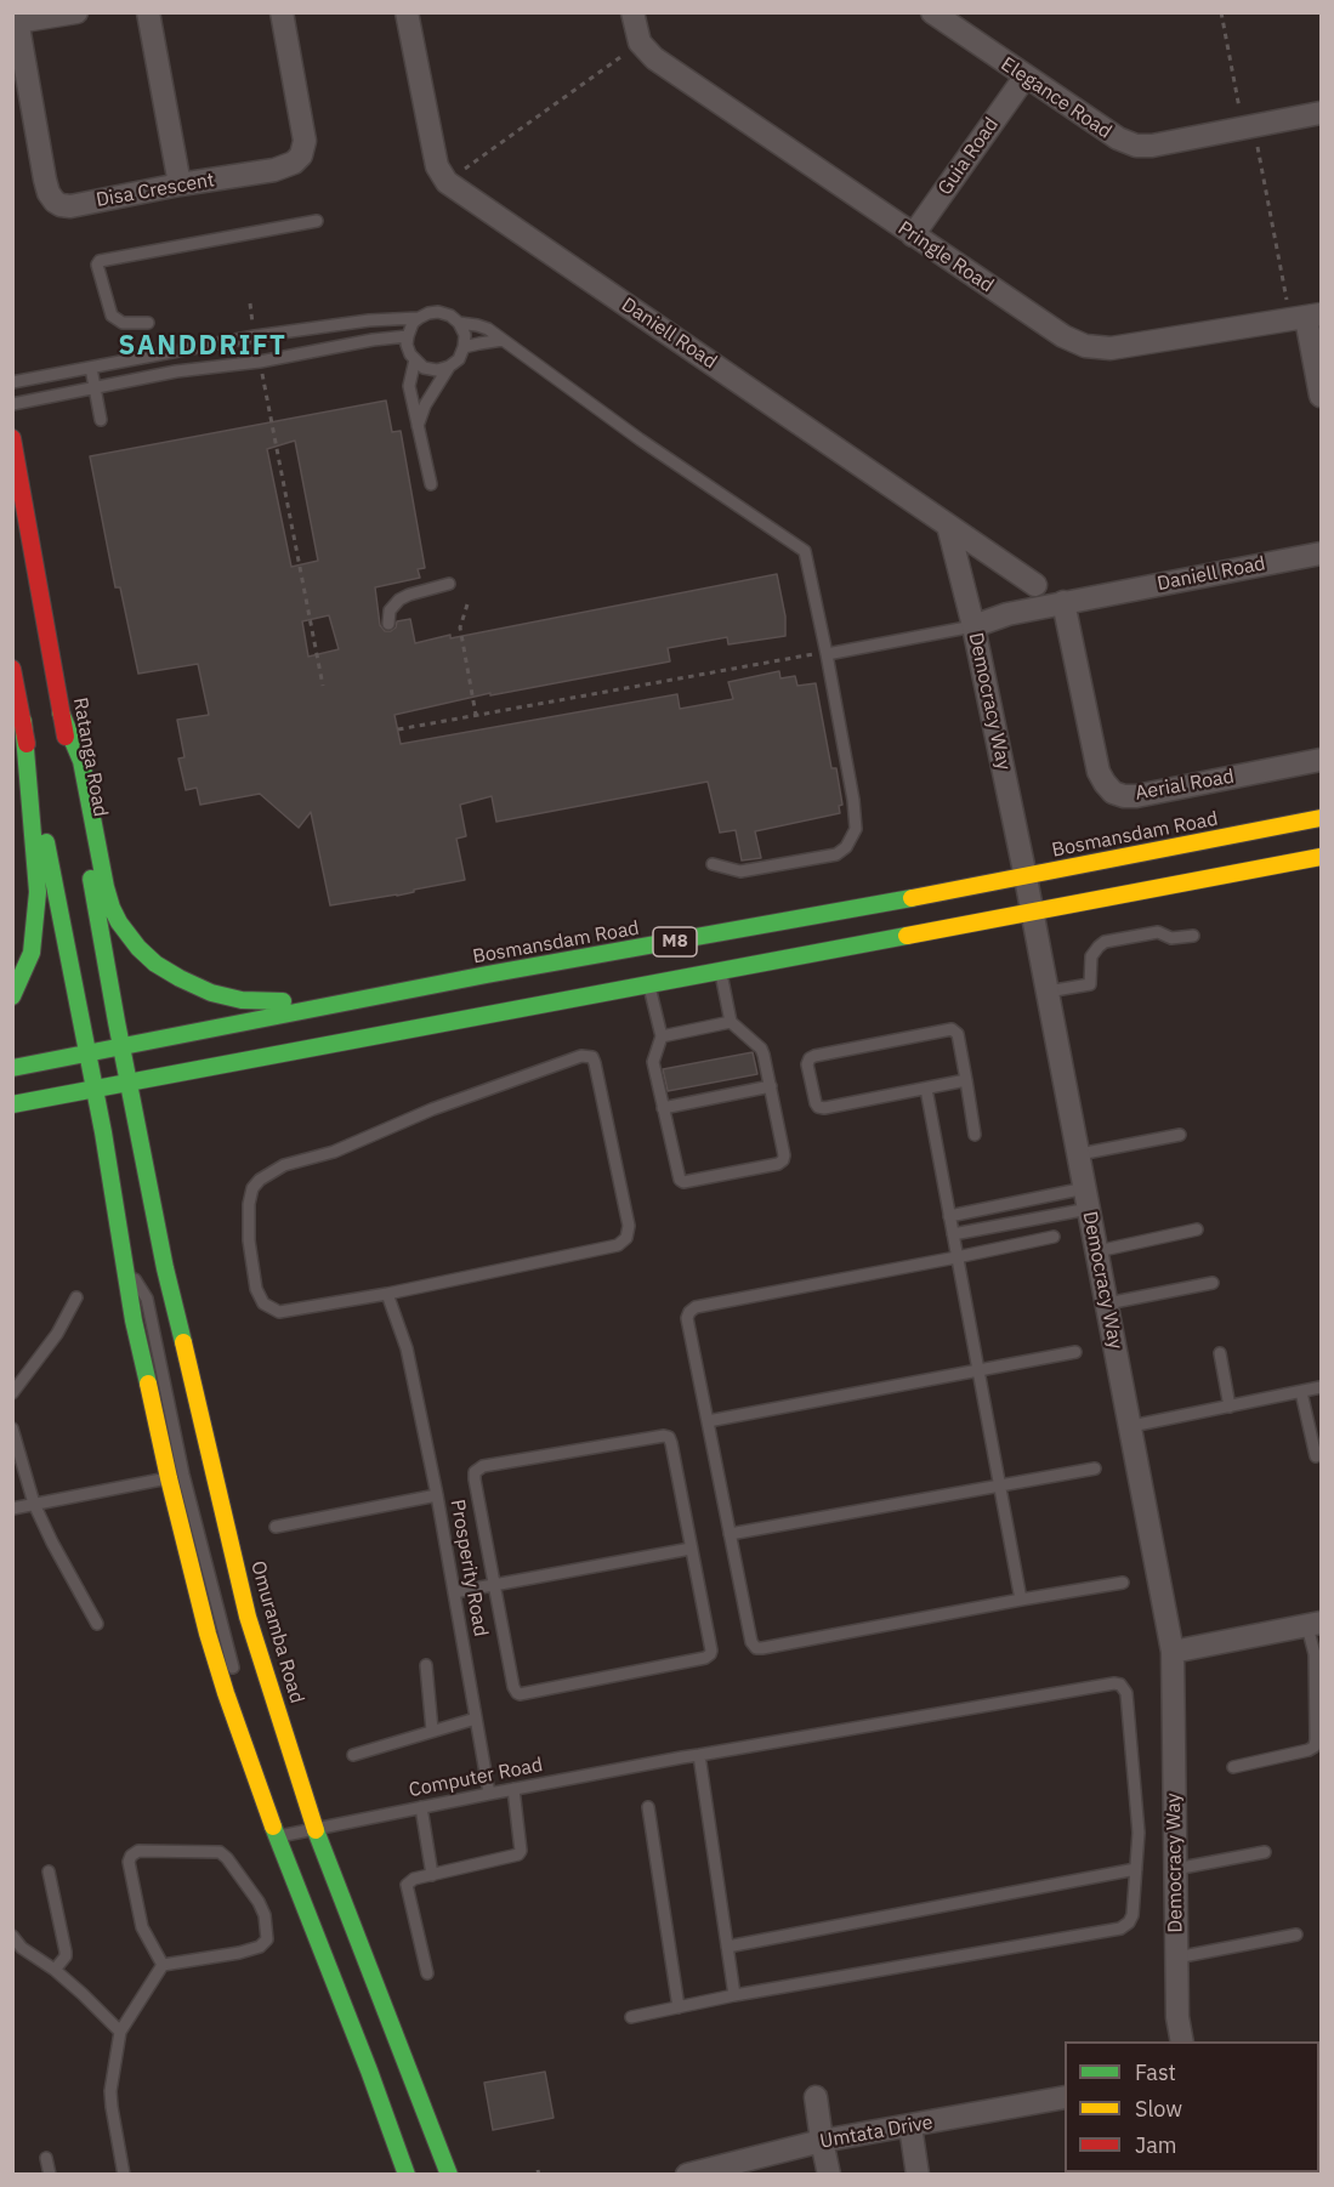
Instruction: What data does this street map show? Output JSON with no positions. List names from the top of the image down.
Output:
{
  "streets": {
    "main road": [
      "Ratanga Road",
      "Bosmansdam Road",
      "M8",
      "Omuramba Road"
    ],
    "street": [
      "Elegance Road",
      "Guia Road",
      "Disa Crescent",
      "Pringle Road",
      "Daniell Road",
      "Democracy Way",
      "Aerial Road",
      "Umtata Drive"
    ],
    "lane": ["Prosperity Road", "Computer Road"]
  },
  "crossings": [
    ["Elegance Road", "Guia Road"],
    ["Guia Road", "Pringle Road"],
    ["Daniell Road", "Democracy Way"],
    ["Daniell Road", "Aerial Road"],
    ["Democracy Way", "Bosmansdam Road"],
    ["Democracy Way", "M8"],
    ["Ratanga Road", "Bosmansdam Road"],
    ["Ratanga Road", "M8"],
    ["Ratanga Road", "Omuramba Road"],
    ["M8", "Omuramba Road"],
    ["Prosperity Road", "Computer Road"],
    ["Omuramba Road", "Computer Road"]
  ],
  "districts": ["SANDDRIFT"],
  "legend": ["Fast", "Slow", "Jam"]
}
